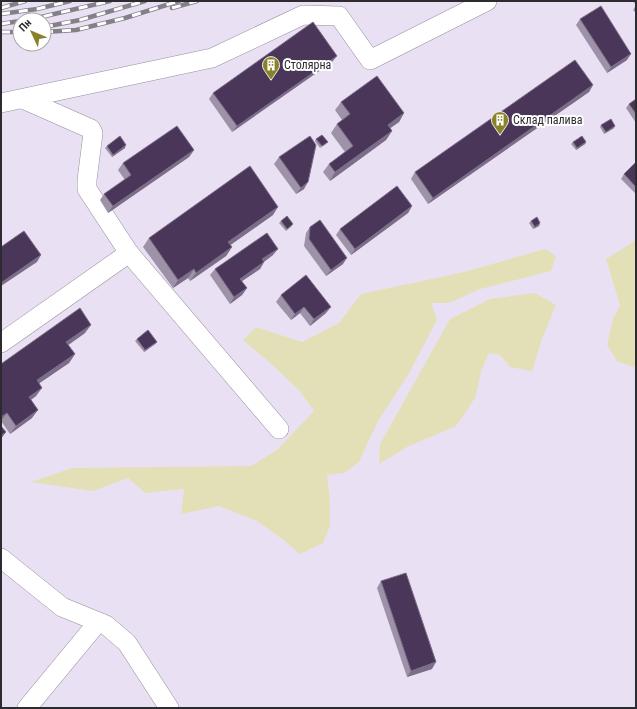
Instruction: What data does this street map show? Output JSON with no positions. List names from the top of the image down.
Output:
{
  "places": {
    "building": ["Столярна", "Склад палива"]
  },
  "north": "top left"
}
